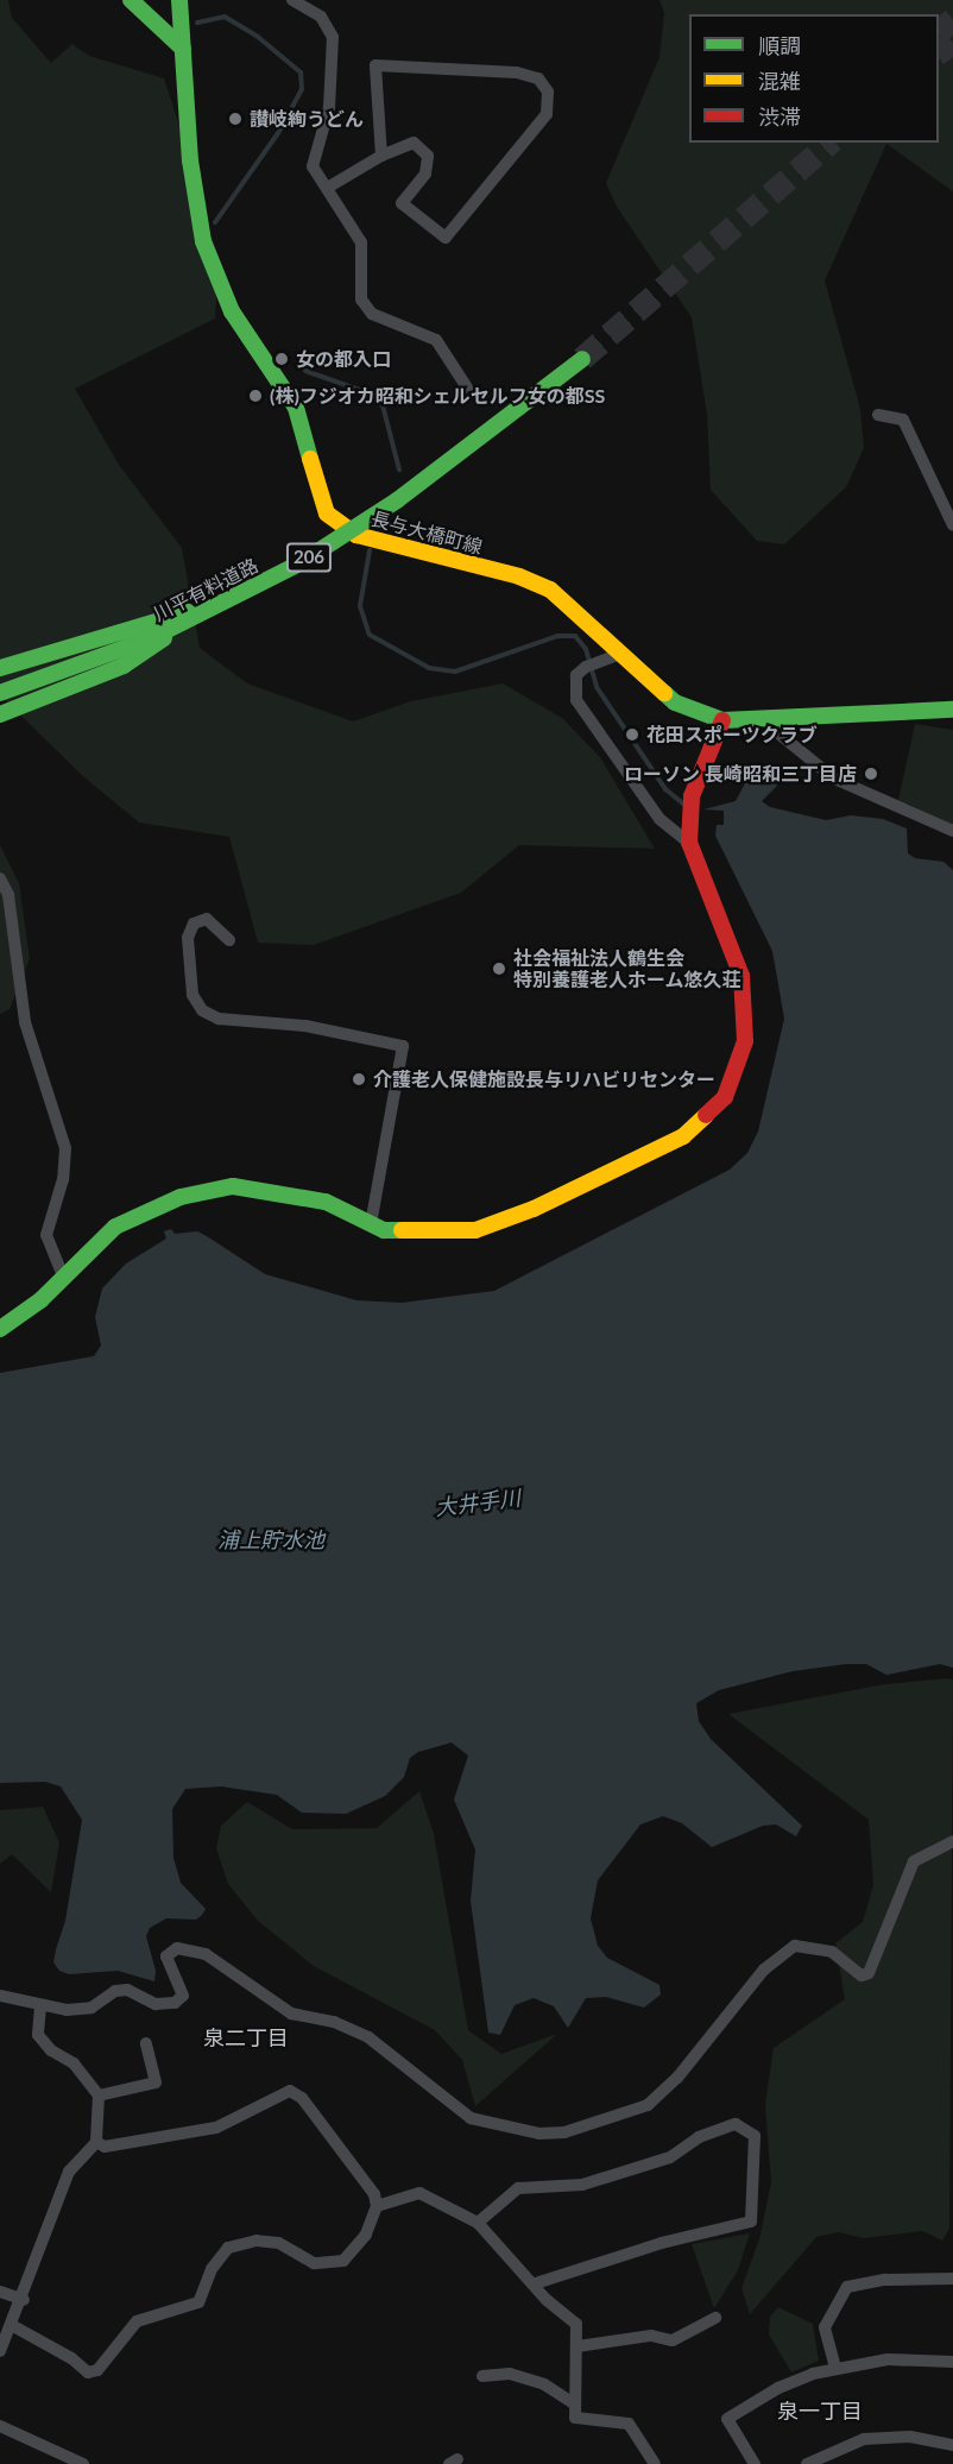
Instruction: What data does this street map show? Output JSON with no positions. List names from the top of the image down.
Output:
{
  "streets": {
    "main road": ["長与大橋町線", "206", "川平有料道路"]
  },
  "districts": ["泉二丁目", "泉一丁目"],
  "water": ["大井手川", "浦上貯水池"],
  "places": [
    "讃岐絢うどん",
    "女の都入口",
    "(株)フジオカ昭和シェルセルフ女の都SS",
    "花田スポーツクラブ",
    "ローソン 長崎昭和三丁目店",
    "社会福祉法人鶴生会 特別養護老人ホーム悠久荘",
    "介護老人保健施設長与リハビリセンター"
  ],
  "legend": ["順調", "混雑", "渋滞"]
}
